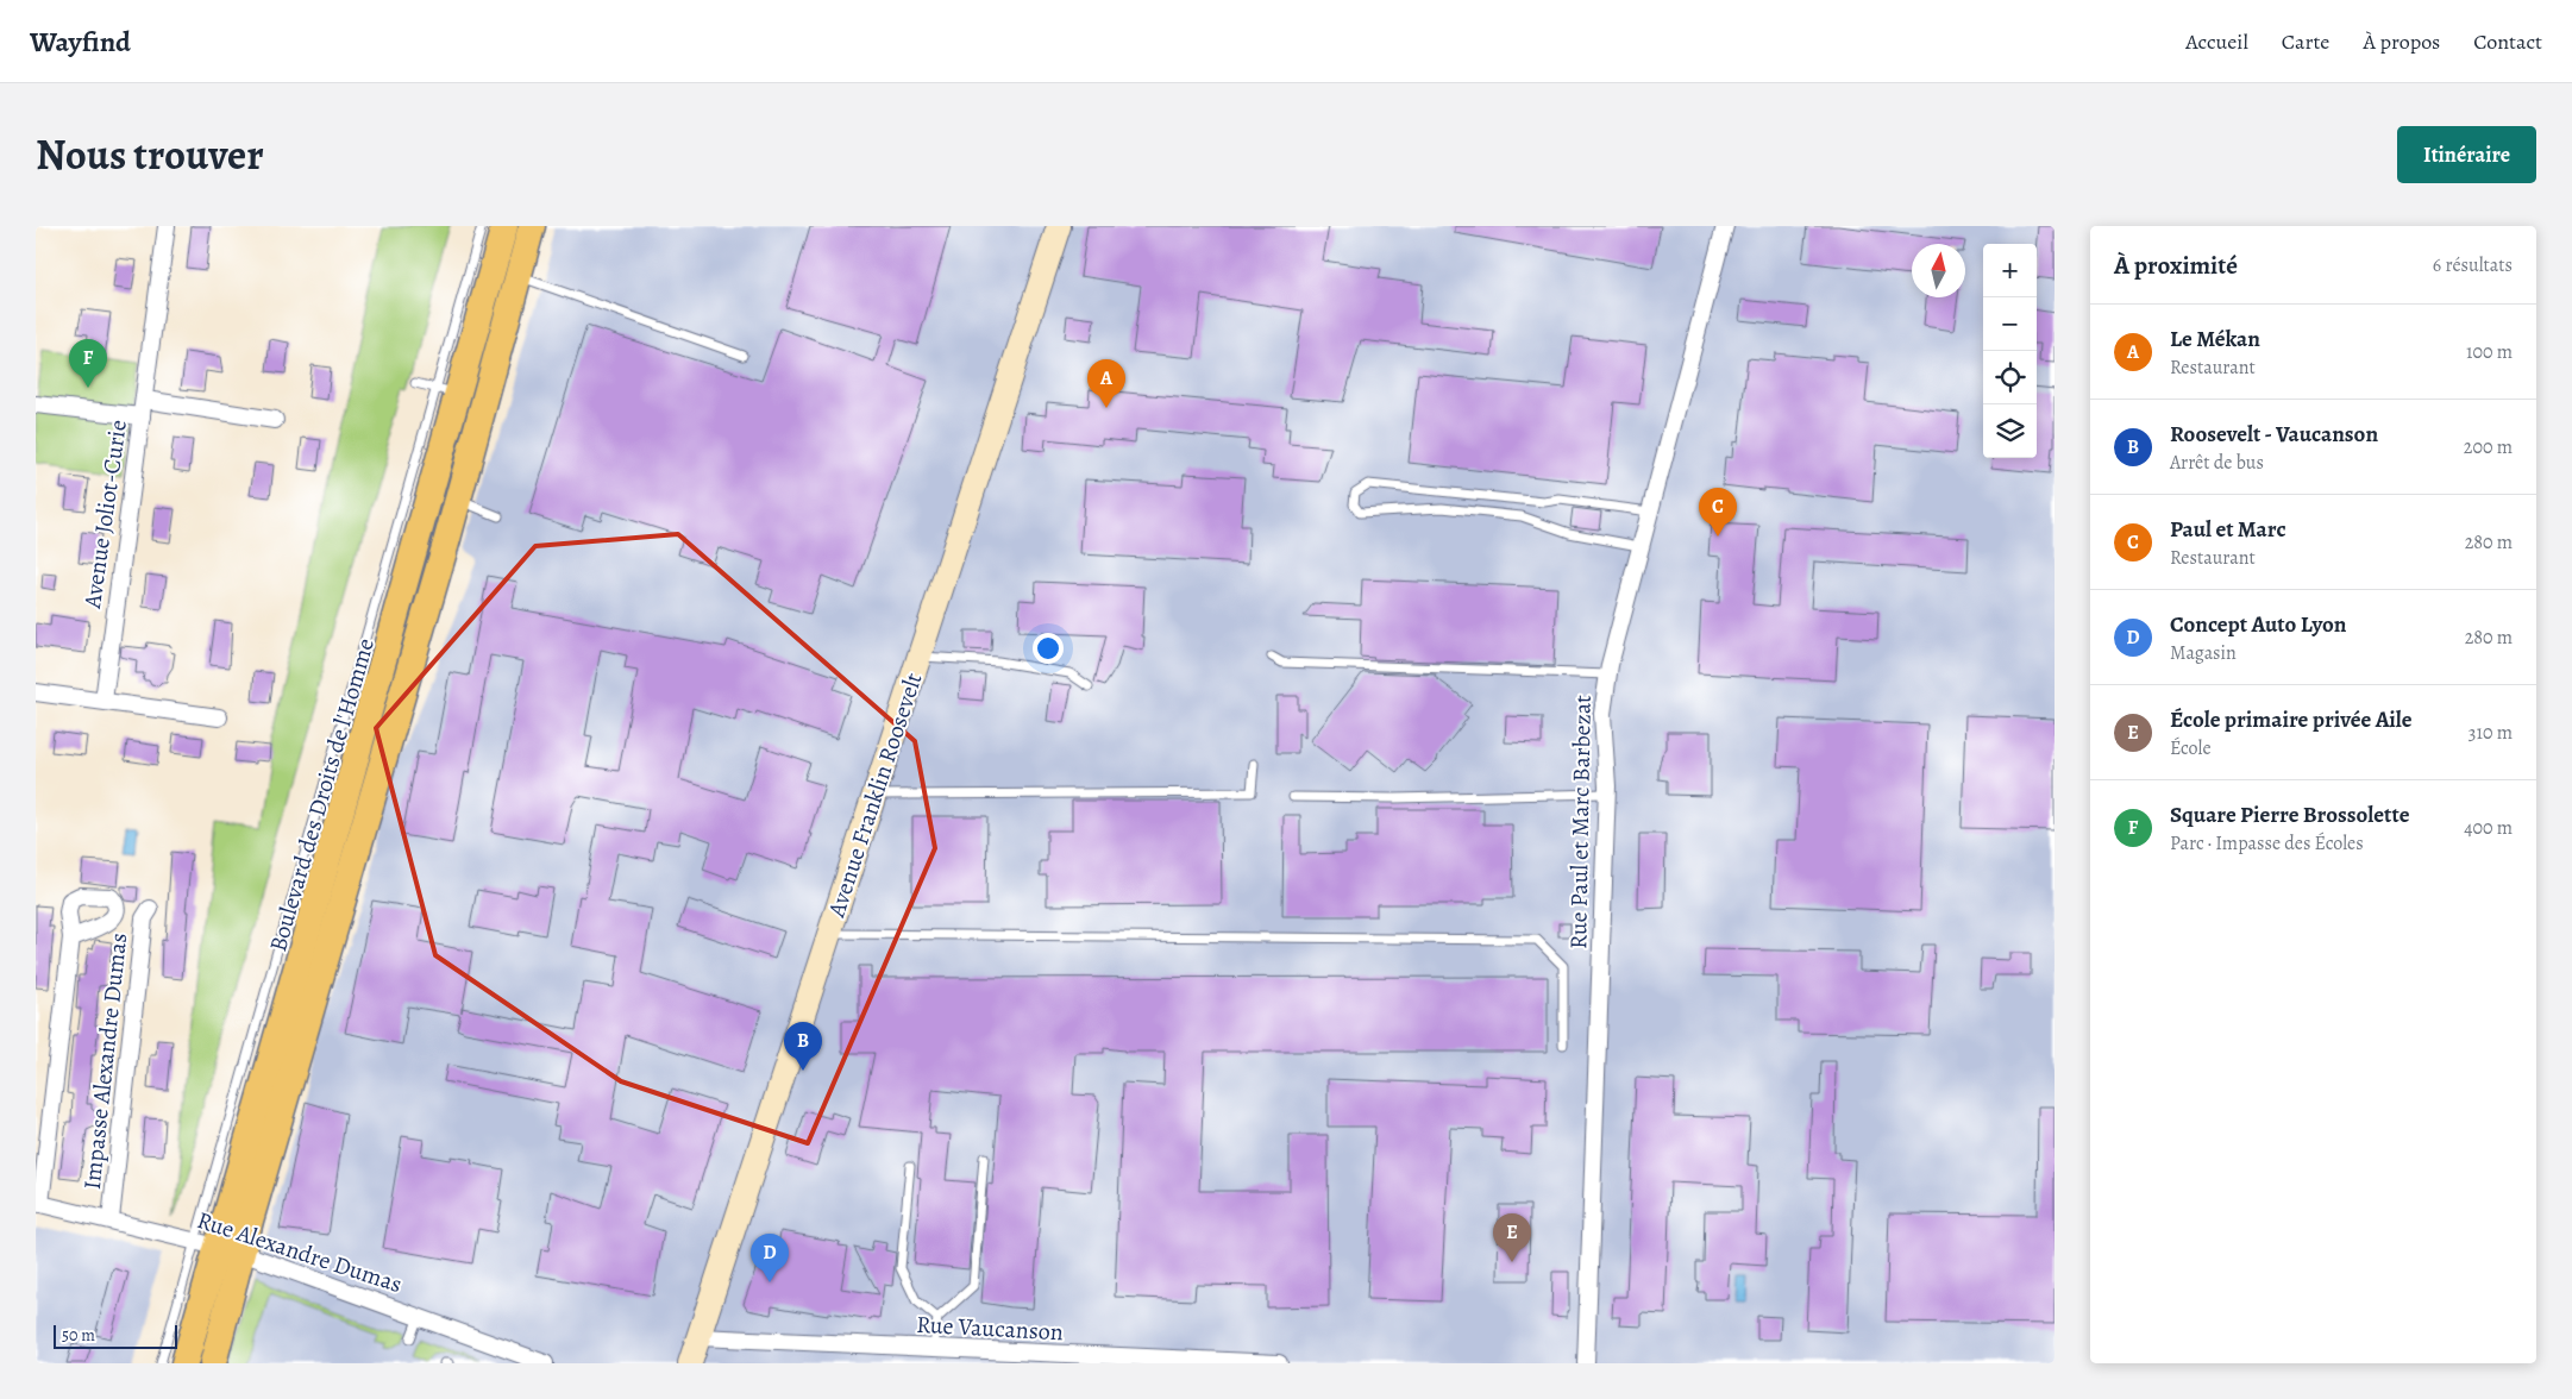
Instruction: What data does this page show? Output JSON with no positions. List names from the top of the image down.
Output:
{
  "streets": {
    "main road": ["Boulevard des Droits de l'Homme"],
    "street": [
      "Avenue Joliot-Curie",
      "Avenue Franklin Roosevelt",
      "Rue Paul et Marc Barbezat",
      "Impasse Alexandre Dumas",
      "Rue Alexandre Dumas",
      "Rue Vaucanson"
    ]
  },
  "crossings": [
    ["Boulevard des Droits de l'Homme", "Rue Alexandre Dumas"],
    ["Avenue Franklin Roosevelt", "Rue Vaucanson"],
    ["Impasse Alexandre Dumas", "Rue Alexandre Dumas"]
  ],
  "scale_bar": "50 m",
  "north": "top",
  "page": {
    "header": "Wayfind",
    "nav": [
      "Accueil",
      "Carte",
      "À propos",
      "Contact"
    ],
    "title": "Nous trouver",
    "buttons": "Itinéraire",
    "heading": ["À proximité", "6 résultats"],
    "map_buttons": ["+", "−"],
    "list": [
      {
        "mark": "A",
        "name": "Le Mékan",
        "note": "Restaurant",
        "value": "100 m"
      },
      {
        "mark": "B",
        "name": "Roosevelt - Vaucanson",
        "note": "Arrêt de bus",
        "value": "200 m"
      },
      {
        "mark": "C",
        "name": "Paul et Marc",
        "note": "Restaurant",
        "value": "280 m"
      },
      {
        "mark": "D",
        "name": "Concept Auto Lyon",
        "note": "Magasin",
        "value": "280 m"
      },
      {
        "mark": "E",
        "name": "École primaire privée Aile",
        "note": "École",
        "value": "310 m"
      },
      {
        "mark": "F",
        "name": "Square Pierre Brossolette",
        "note": "Parc · Impasse des Écoles",
        "value": "400 m"
      }
    ],
    "pins": [
      "F",
      "A",
      "C",
      "B",
      "E",
      "D"
    ],
    "scale": "50 m"
  }
}
